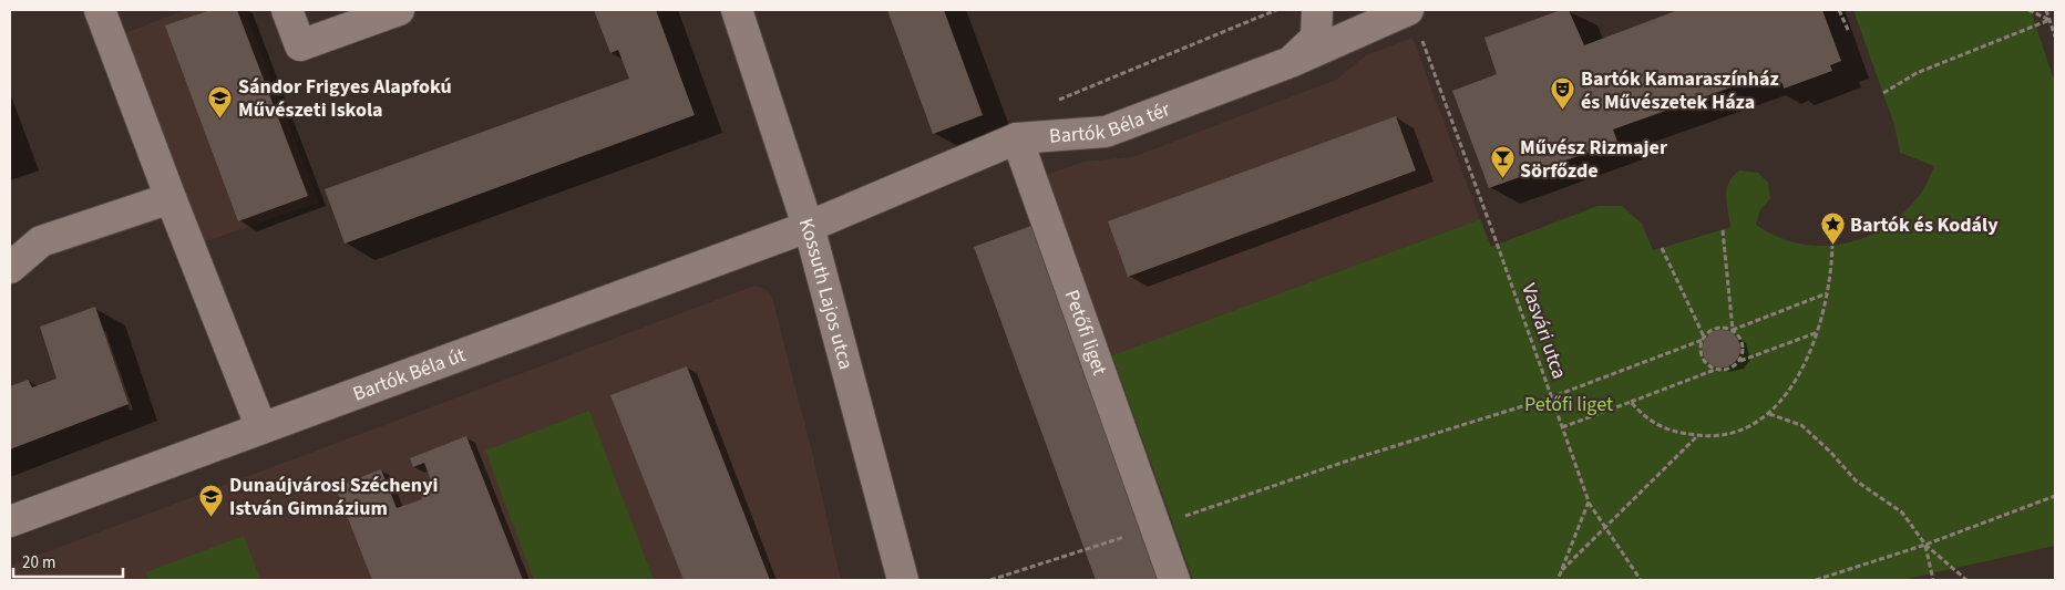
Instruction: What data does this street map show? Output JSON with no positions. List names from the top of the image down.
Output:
{
  "streets": {
    "street": [
      "Bartók Béla tér",
      "Kossuth Lajos utca",
      "Petőfi liget",
      "Bartók Béla út"
    ],
    "path": ["Vasvári utca"]
  },
  "crossings": [
    ["Bartók Béla tér", "Kossuth Lajos utca"],
    ["Bartók Béla tér", "Petőfi liget"],
    ["Bartók Béla tér", "Bartók Béla út"],
    ["Kossuth Lajos utca", "Bartók Béla út"]
  ],
  "parks": ["Petőfi liget"],
  "places": {
    "theatre": ["Bartók Kamaraszínház és Művészetek Háza"],
    "school or university": ["Sándor Frigyes Alapfokú Művészeti Iskola", "Dunaújvárosi Széchenyi István Gimnázium"],
    "bar": ["Művész Rizmajer Sörfőzde"],
    "place": ["Bartók és Kodály"]
  },
  "scale_bar": "20 m"
}
